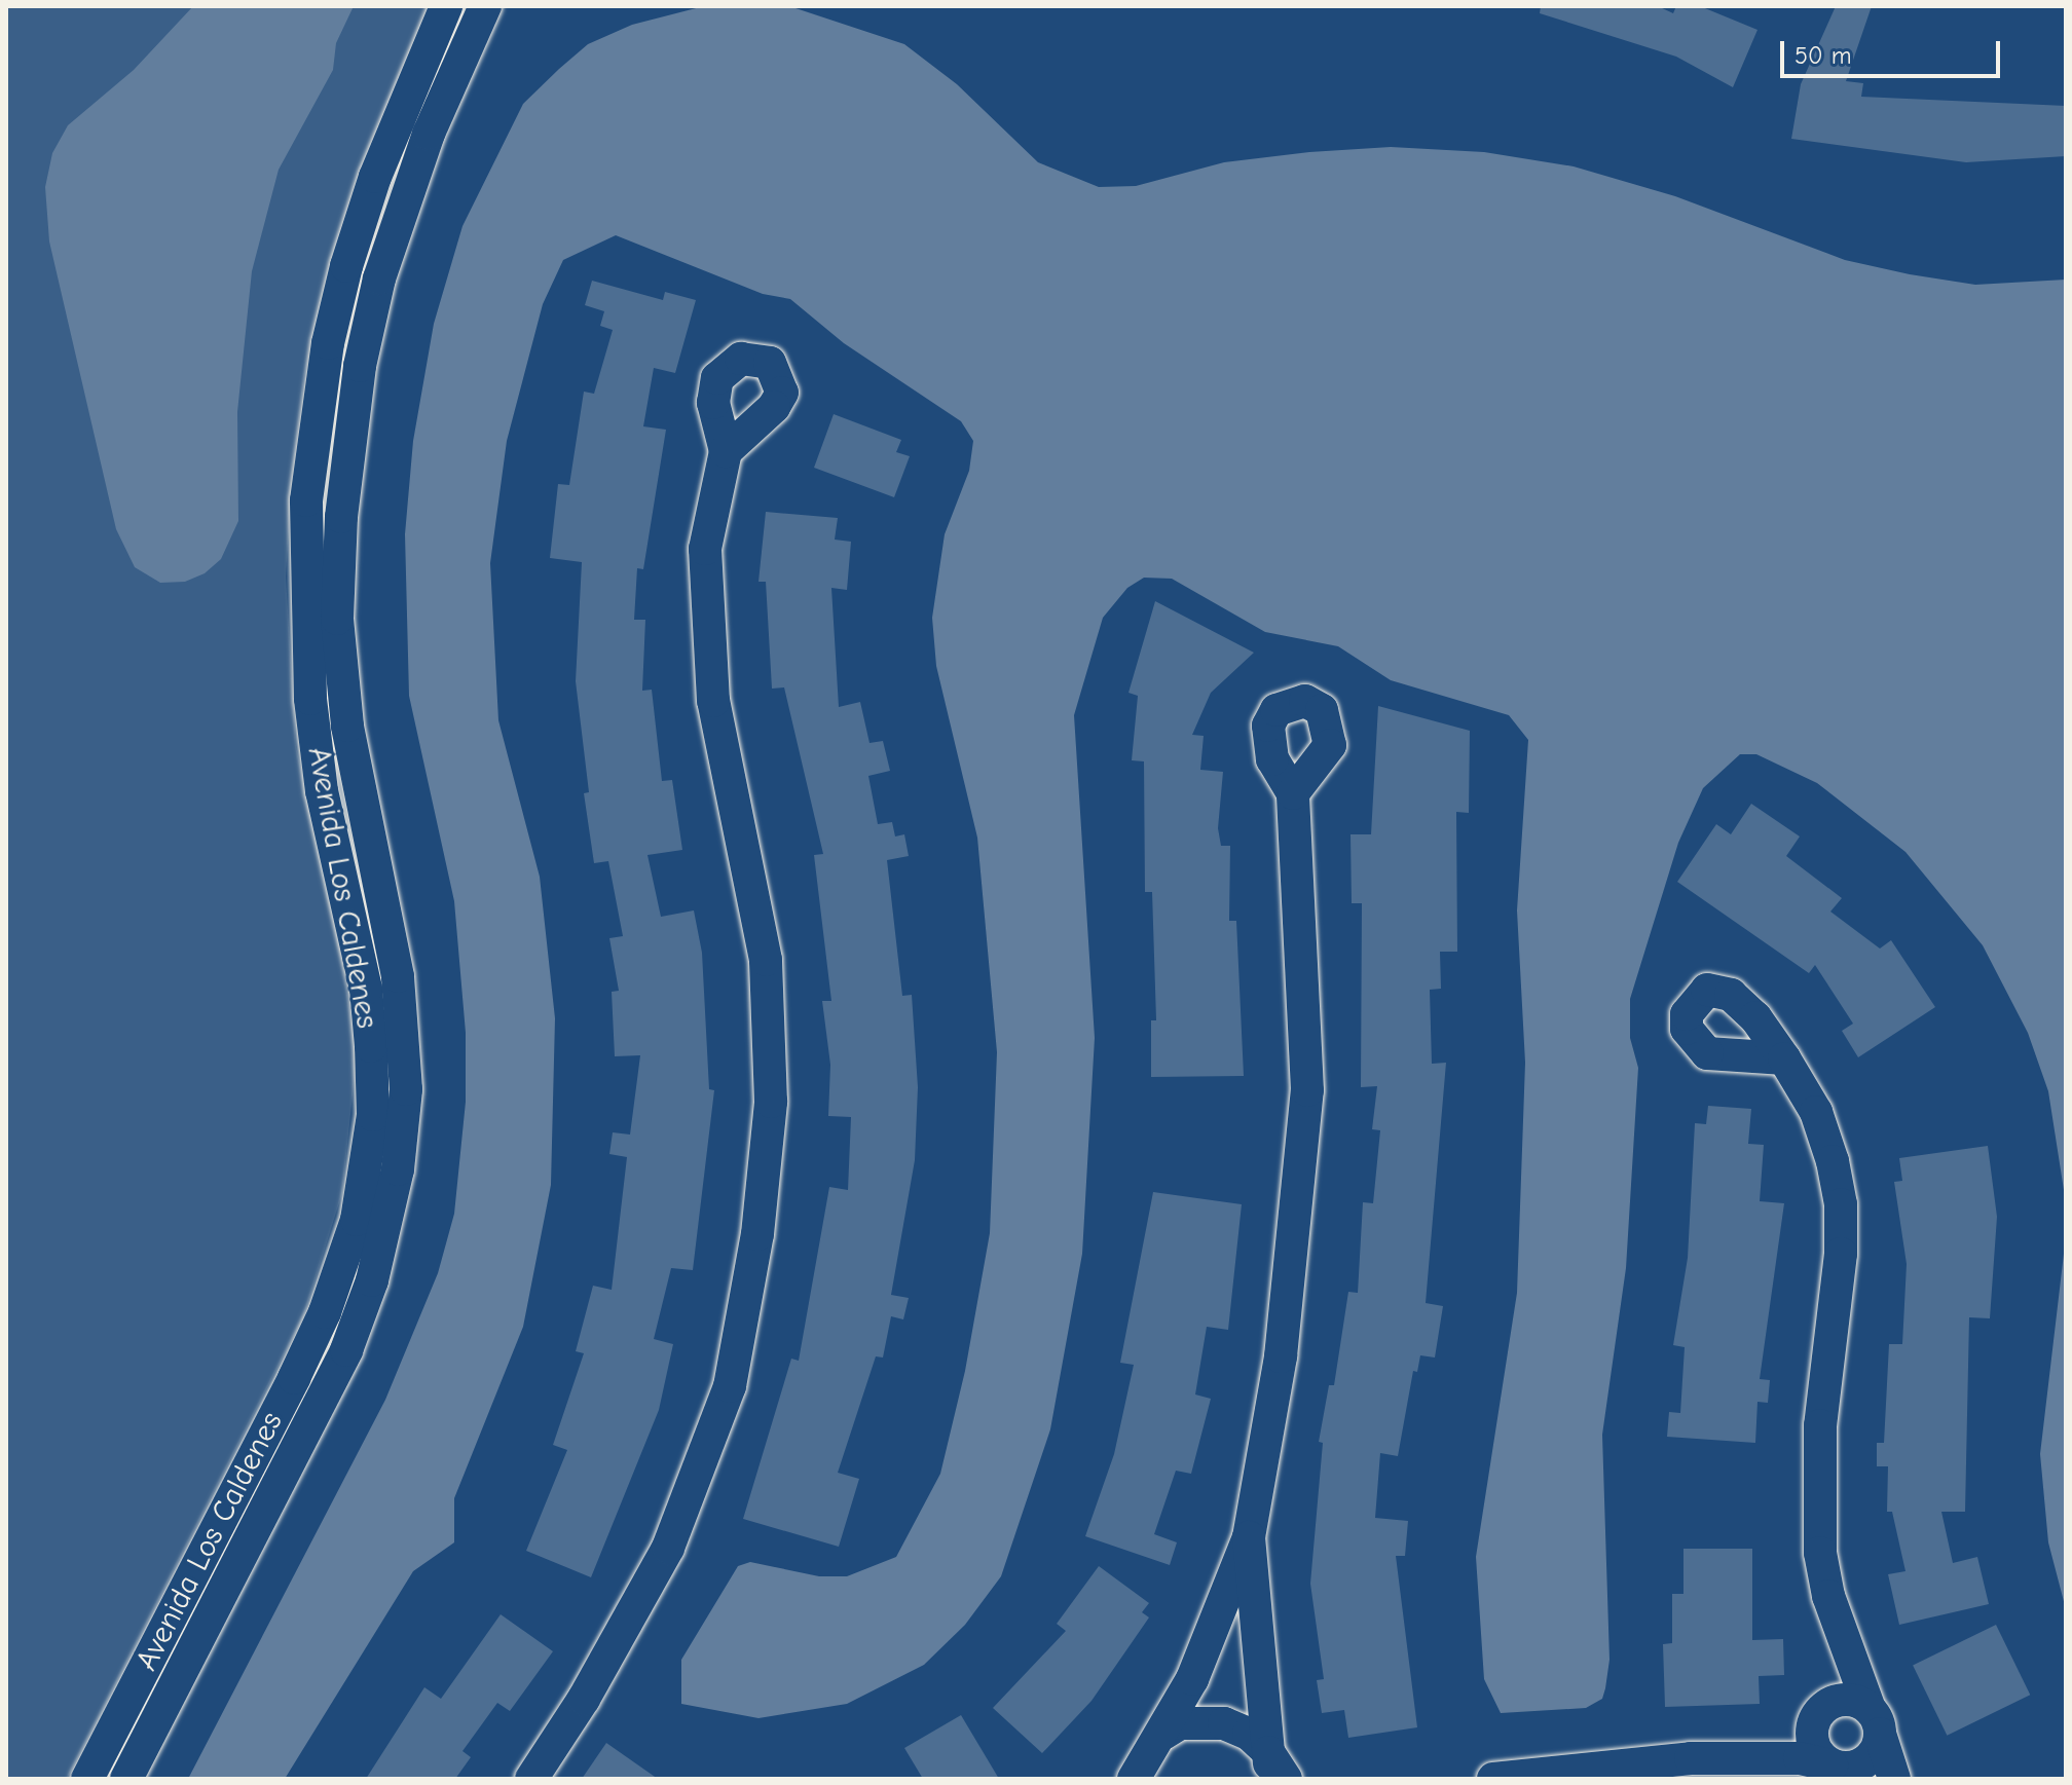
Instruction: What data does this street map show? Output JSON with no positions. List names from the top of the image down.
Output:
{
  "streets": {
    "street": ["Avenida Los Caldenes"]
  },
  "scale_bar": "50 m"
}
